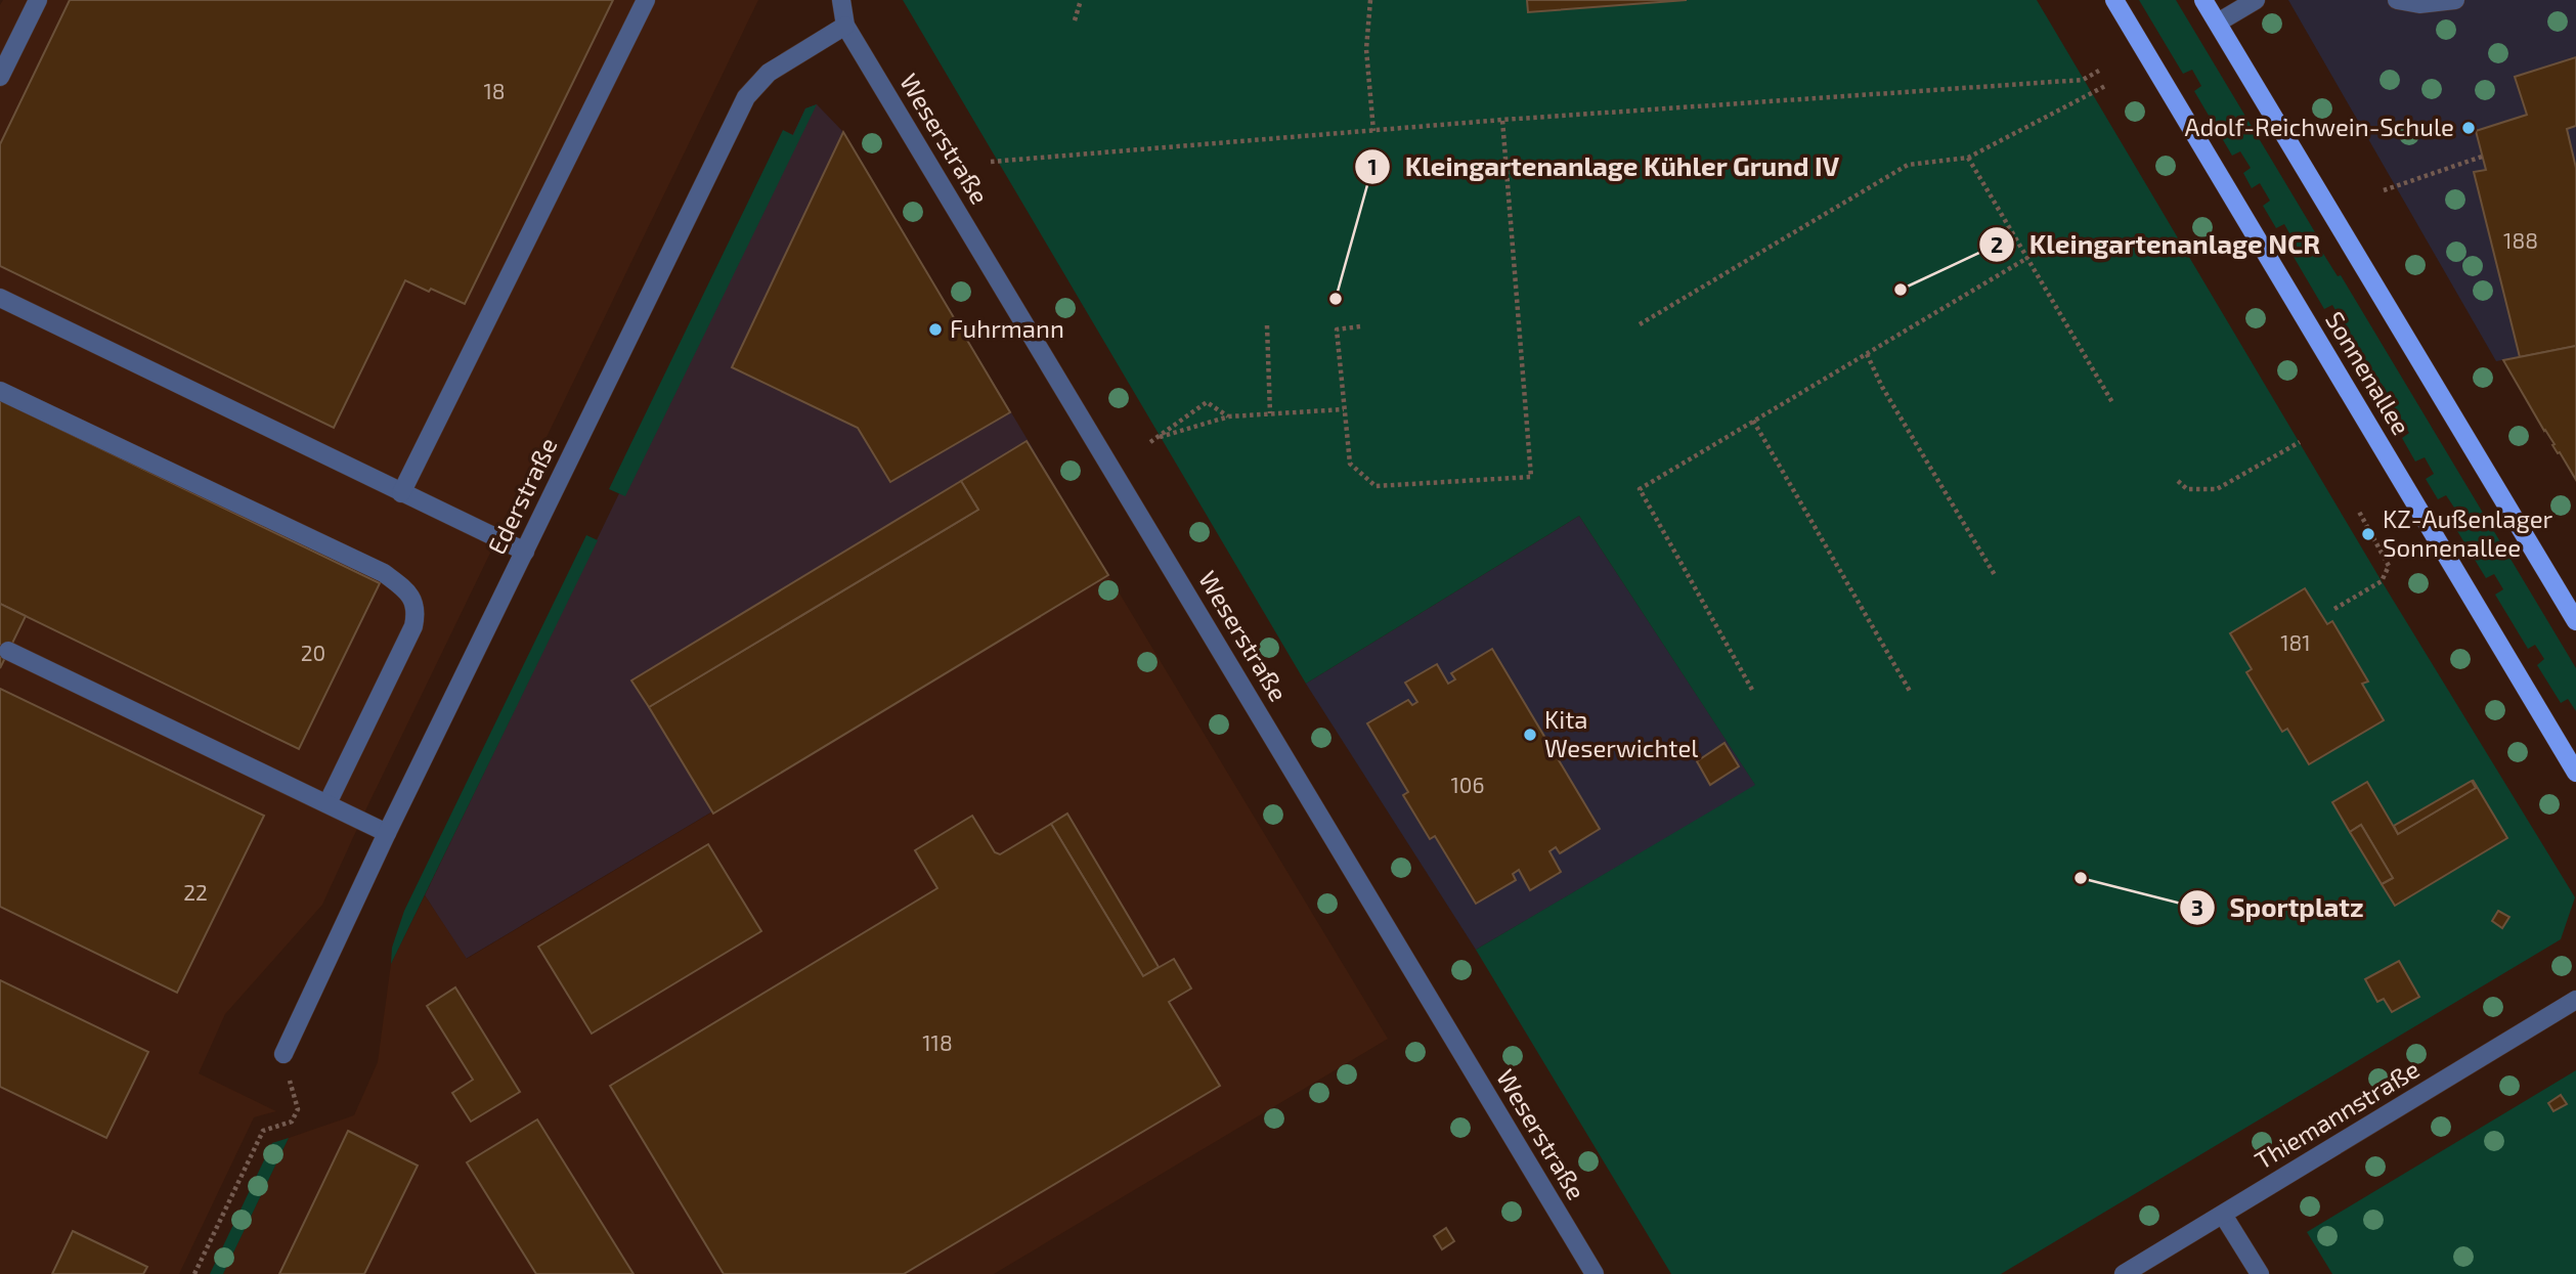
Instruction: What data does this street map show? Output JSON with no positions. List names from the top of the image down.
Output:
{
  "streets": {
    "main road": ["Sonnenallee"],
    "street": ["Weserstraße", "Ederstraße", "Thiemannstraße"]
  },
  "crossings": [
    ["Weserstraße", "Ederstraße"]
  ],
  "places": [
    "Adolf-Reichwein-Schule",
    "Kleingartenanlage NCR",
    "Kleingartenanlage Kühler Grund IV",
    "Fuhrmann",
    "KZ-Außenlager Sonnenallee",
    "Kita Weserwichtel",
    "Sportplatz"
  ],
  "house_numbers": [
    "18",
    "188",
    "181",
    "20",
    "106",
    "22",
    "118"
  ]
}
